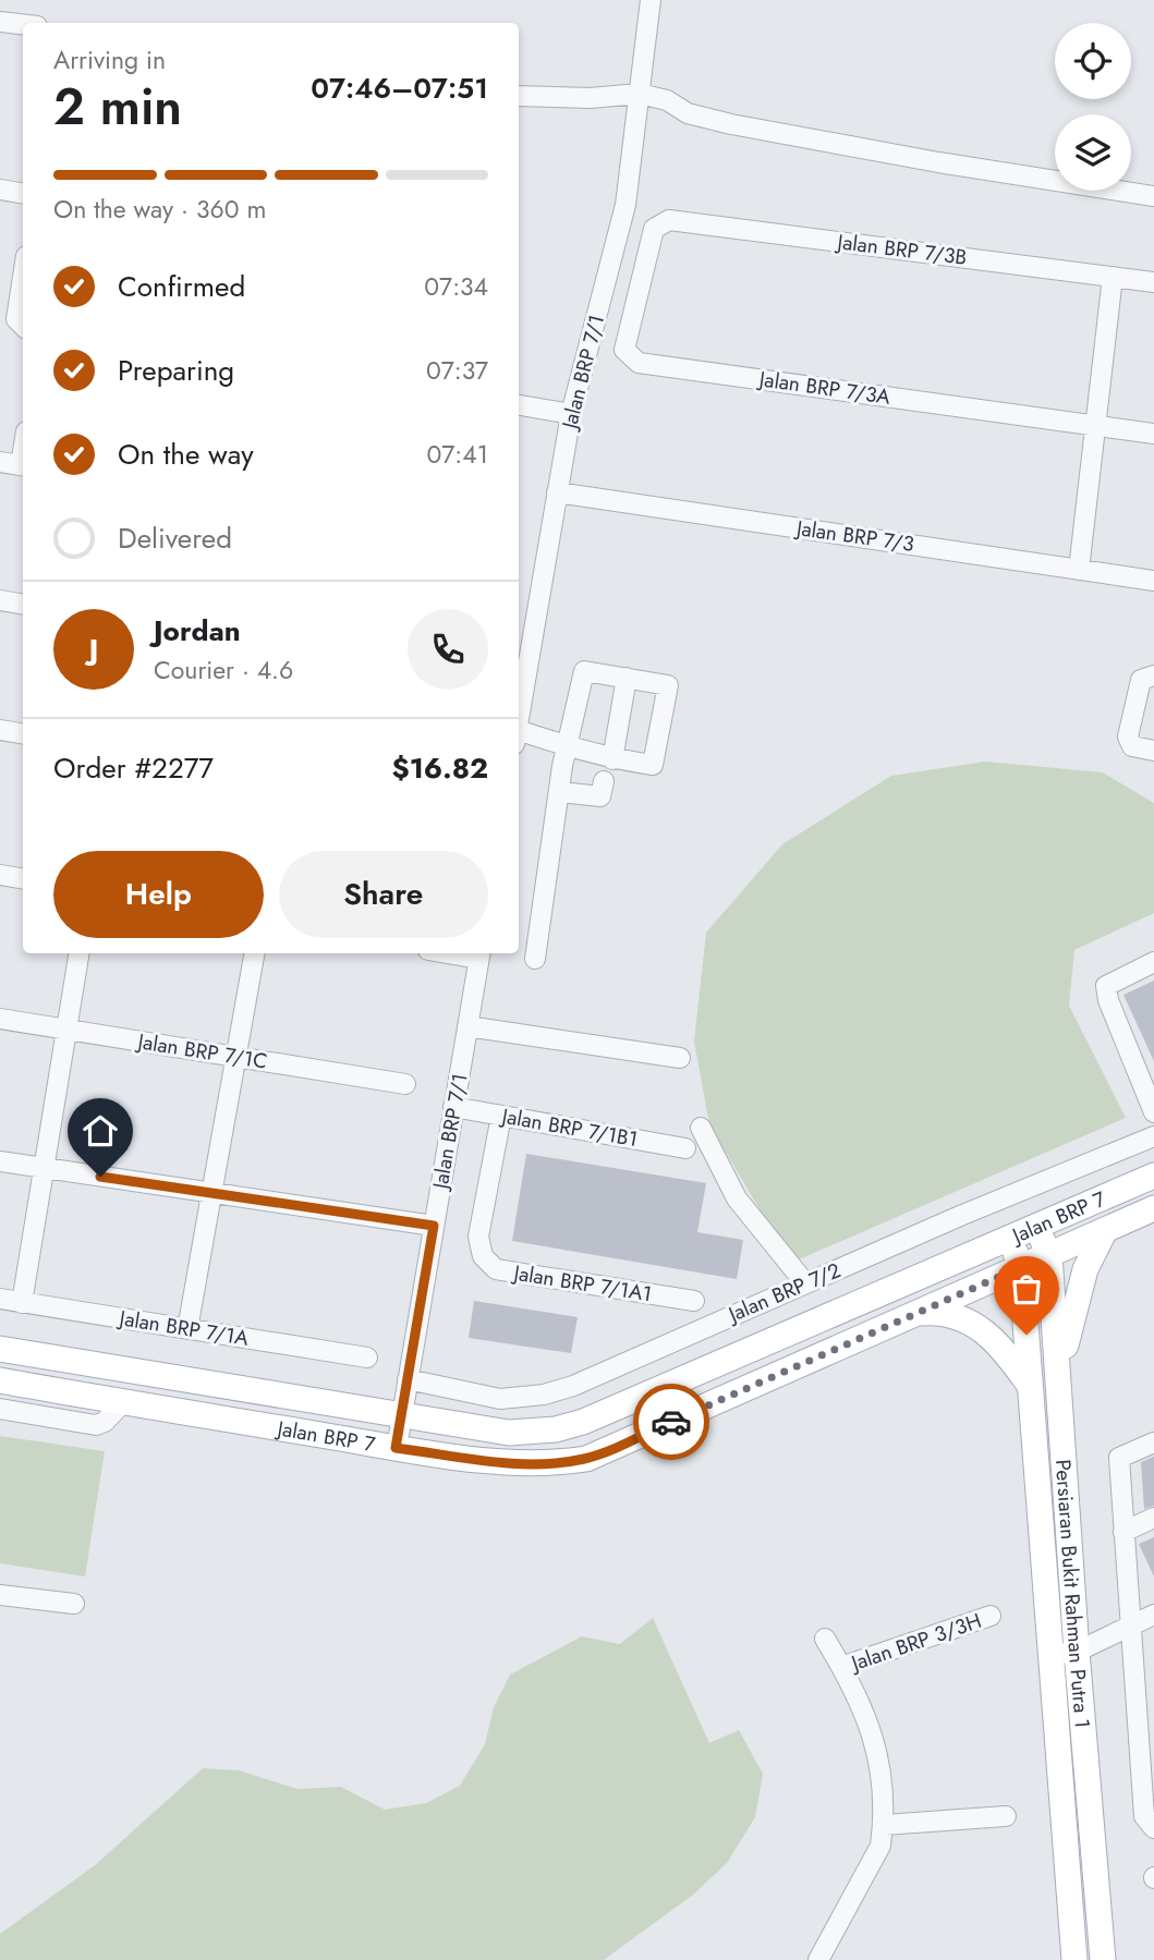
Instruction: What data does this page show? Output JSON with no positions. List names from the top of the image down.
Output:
{
  "streets": {
    "main road": ["Jalan BRP 7", "Persiaran Bukit Rahman Putra 1"],
    "street": [
      "Jalan BRP 7/3B",
      "Jalan BRP 7/1",
      "Jalan BRP 7/3A",
      "Jalan BRP 7/3",
      "Jalan BRP 7/1C",
      "Jalan BRP 7/1B1",
      "Jalan BRP 7/1A1",
      "Jalan BRP 7/2",
      "Jalan BRP 7/1A",
      "Jalan BRP 3/3H"
    ]
  },
  "crossings": [
    ["Jalan BRP 7/3B", "Jalan BRP 7/3A"],
    ["Jalan BRP 7/1", "Jalan BRP 7/3"],
    ["Jalan BRP 7/1", "Jalan BRP 7/1B1"],
    ["Jalan BRP 7/1", "Jalan BRP 7"],
    ["Jalan BRP 7/1", "Jalan BRP 7/2"],
    ["Jalan BRP 7/1B1", "Jalan BRP 7/1A1"],
    ["Jalan BRP 7", "Persiaran Bukit Rahman Putra 1"]
  ],
  "page": {
    "heading": ["2 min", "Arriving in", "07:46–07:51"],
    "panel": [
      "Jordan",
      "Courier · 4.6",
      "Order #2277",
      "$16.82"
    ],
    "bar": "On the way · 360 m",
    "list": [
      ["Confirmed", "07:34"],
      ["Preparing", "07:37"],
      ["On the way", "07:41"],
      "Delivered"
    ],
    "round": "J",
    "buttons": ["Help", "Share"]
  }
}
